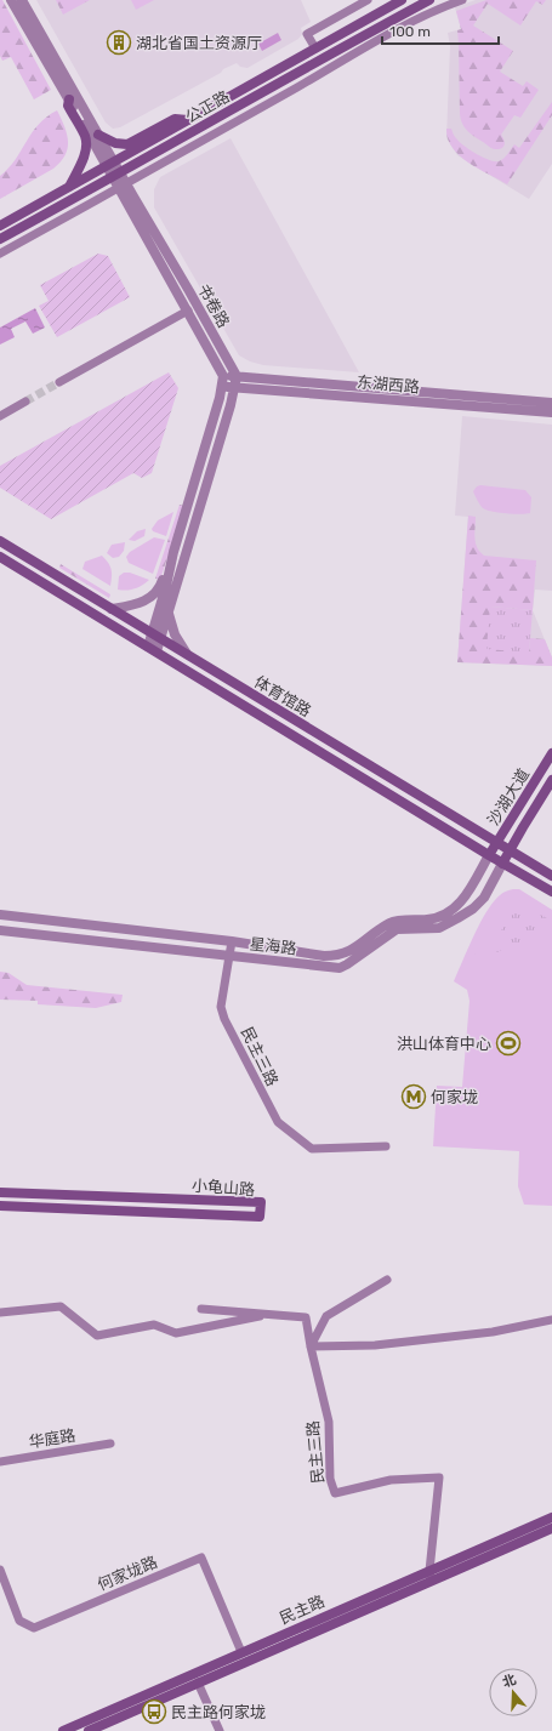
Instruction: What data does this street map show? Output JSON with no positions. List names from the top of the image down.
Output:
{
  "streets": {
    "main road": [
      "公正路",
      "体育馆路",
      "沙湖大道",
      "小龟山路",
      "民主路"
    ],
    "street": [
      "书卷路",
      "东湖西路",
      "星海路",
      "民主三路",
      "华庭路",
      "何家垅路"
    ]
  },
  "crossings": [
    ["公正路", "书卷路"],
    ["书卷路", "东湖西路"],
    ["体育馆路", "沙湖大道"],
    ["体育馆路", "星海路"],
    ["沙湖大道", "星海路"],
    ["星海路", "民主三路"],
    ["民主三路", "民主路"],
    ["何家垅路", "民主路"]
  ],
  "places": {
    "building": ["湖北省国土资源厅"],
    "sports": ["洪山体育中心"],
    "metro station": ["何家垅"],
    "bus stop": ["民主路何家垅"]
  },
  "scale_bar": "100 m",
  "north": "top"
}
